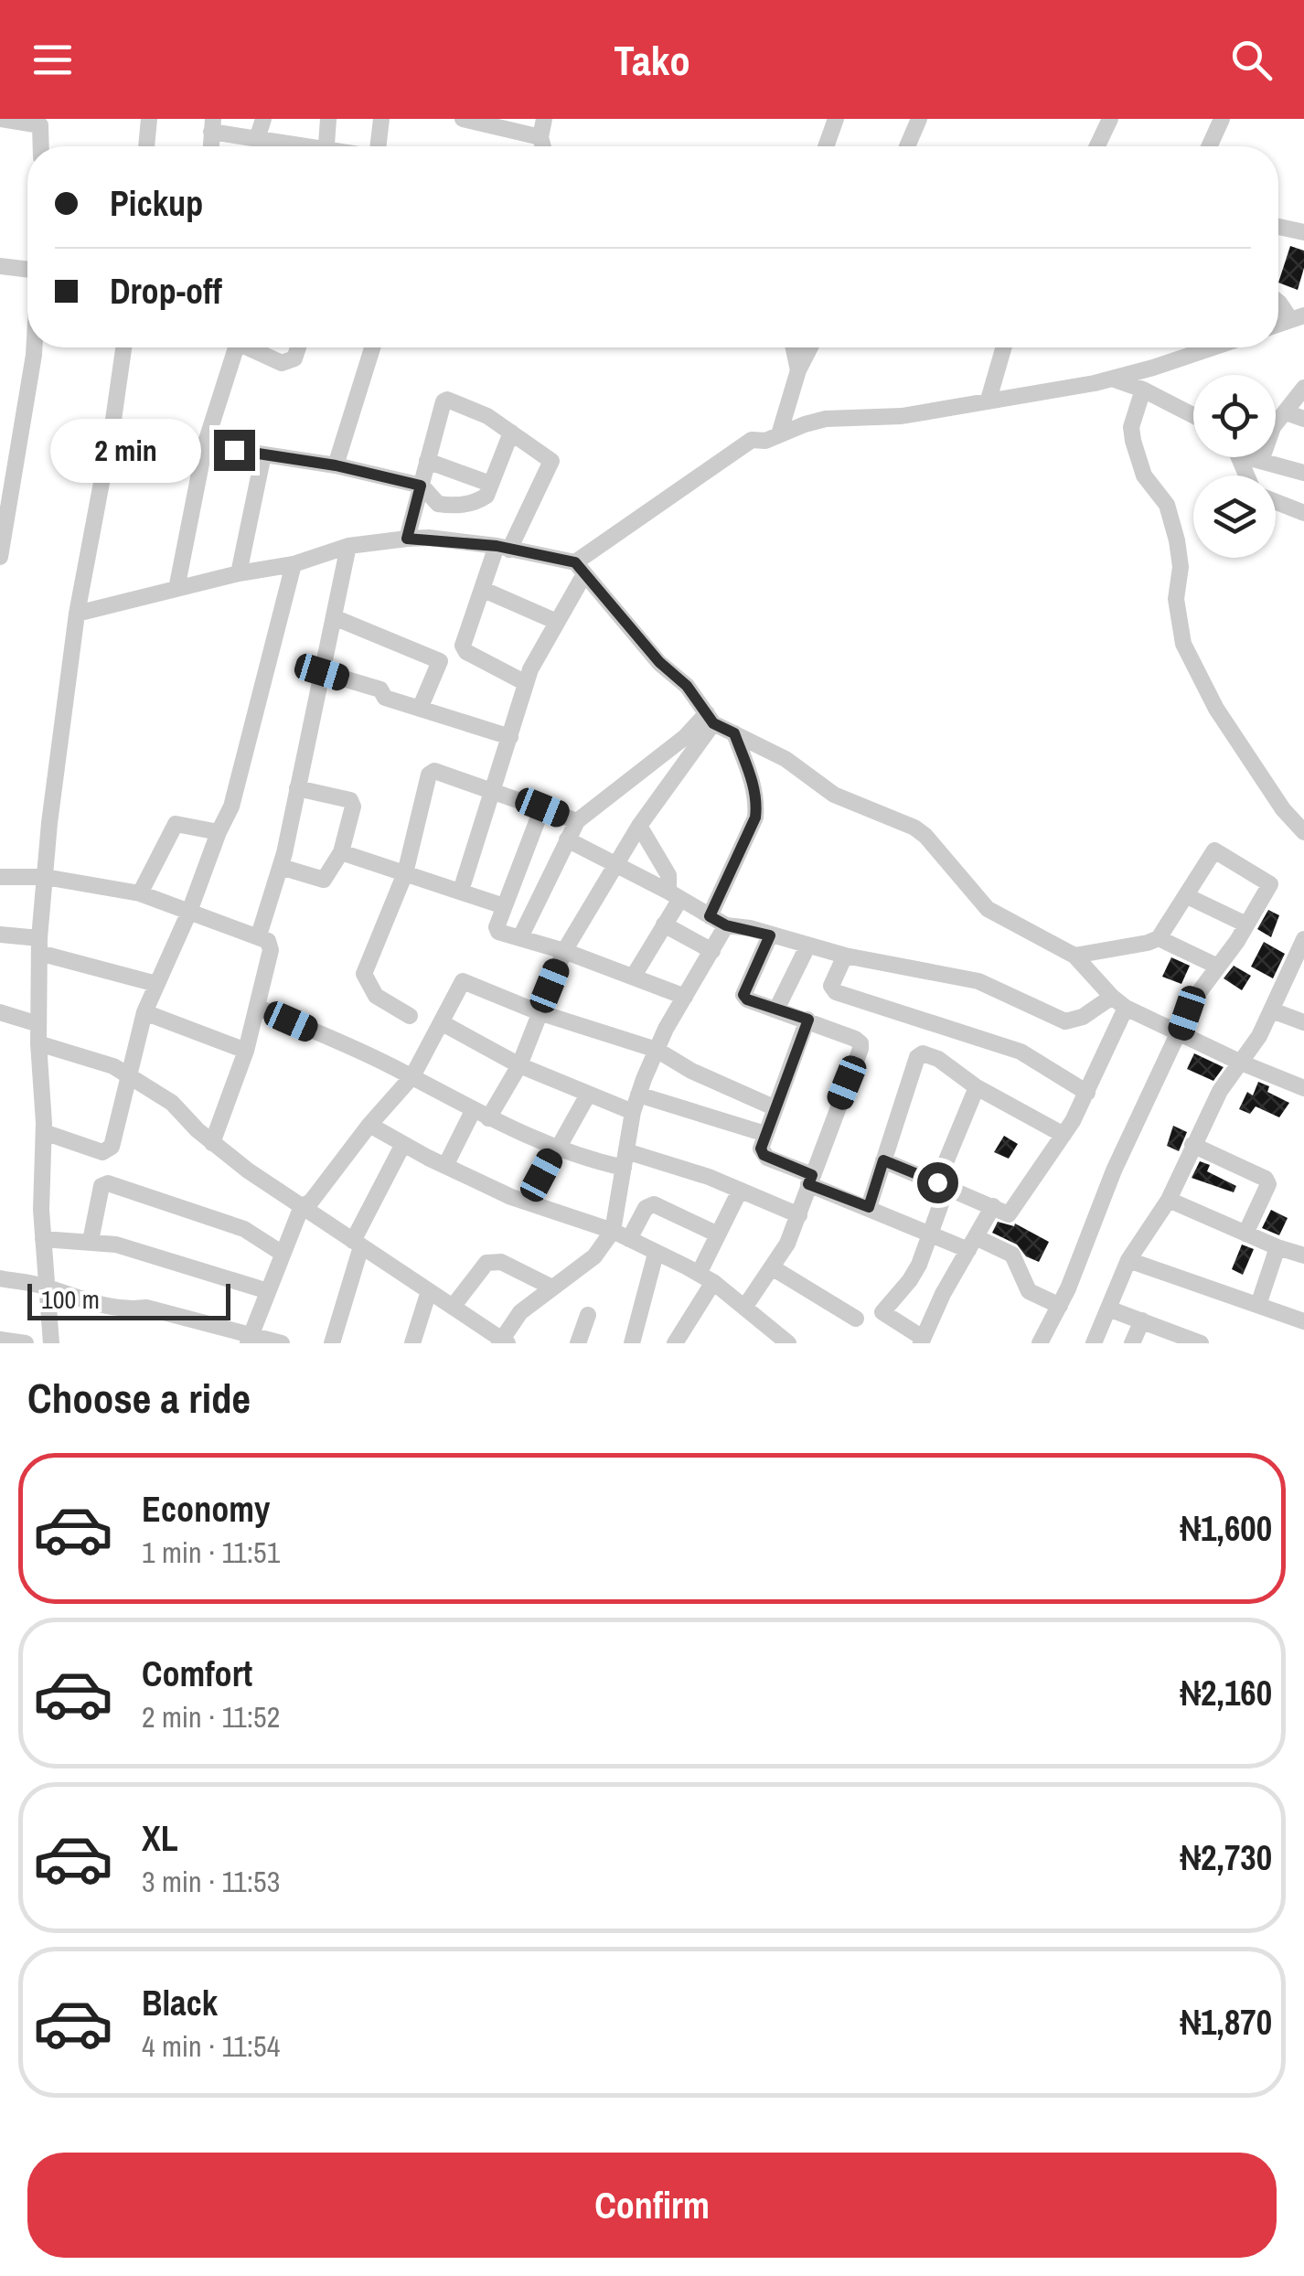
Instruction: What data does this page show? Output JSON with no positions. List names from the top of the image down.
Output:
{
  "scale_bar": "100 m",
  "page": {
    "header": "Tako",
    "banner": ["Pickup", "Drop-off"],
    "bubble": "2 min",
    "scale": "100 m",
    "heading": "Choose a ride",
    "list": [
      {
        "name": "Economy",
        "note": "1 min · 11:51",
        "value": "₦1,600"
      },
      {
        "name": "Comfort",
        "note": "2 min · 11:52",
        "value": "₦2,160"
      },
      {
        "name": "XL",
        "note": "3 min · 11:53",
        "value": "₦2,730"
      },
      {
        "name": "Black",
        "note": "4 min · 11:54",
        "value": "₦1,870"
      }
    ],
    "buttons": "Confirm"
  }
}
